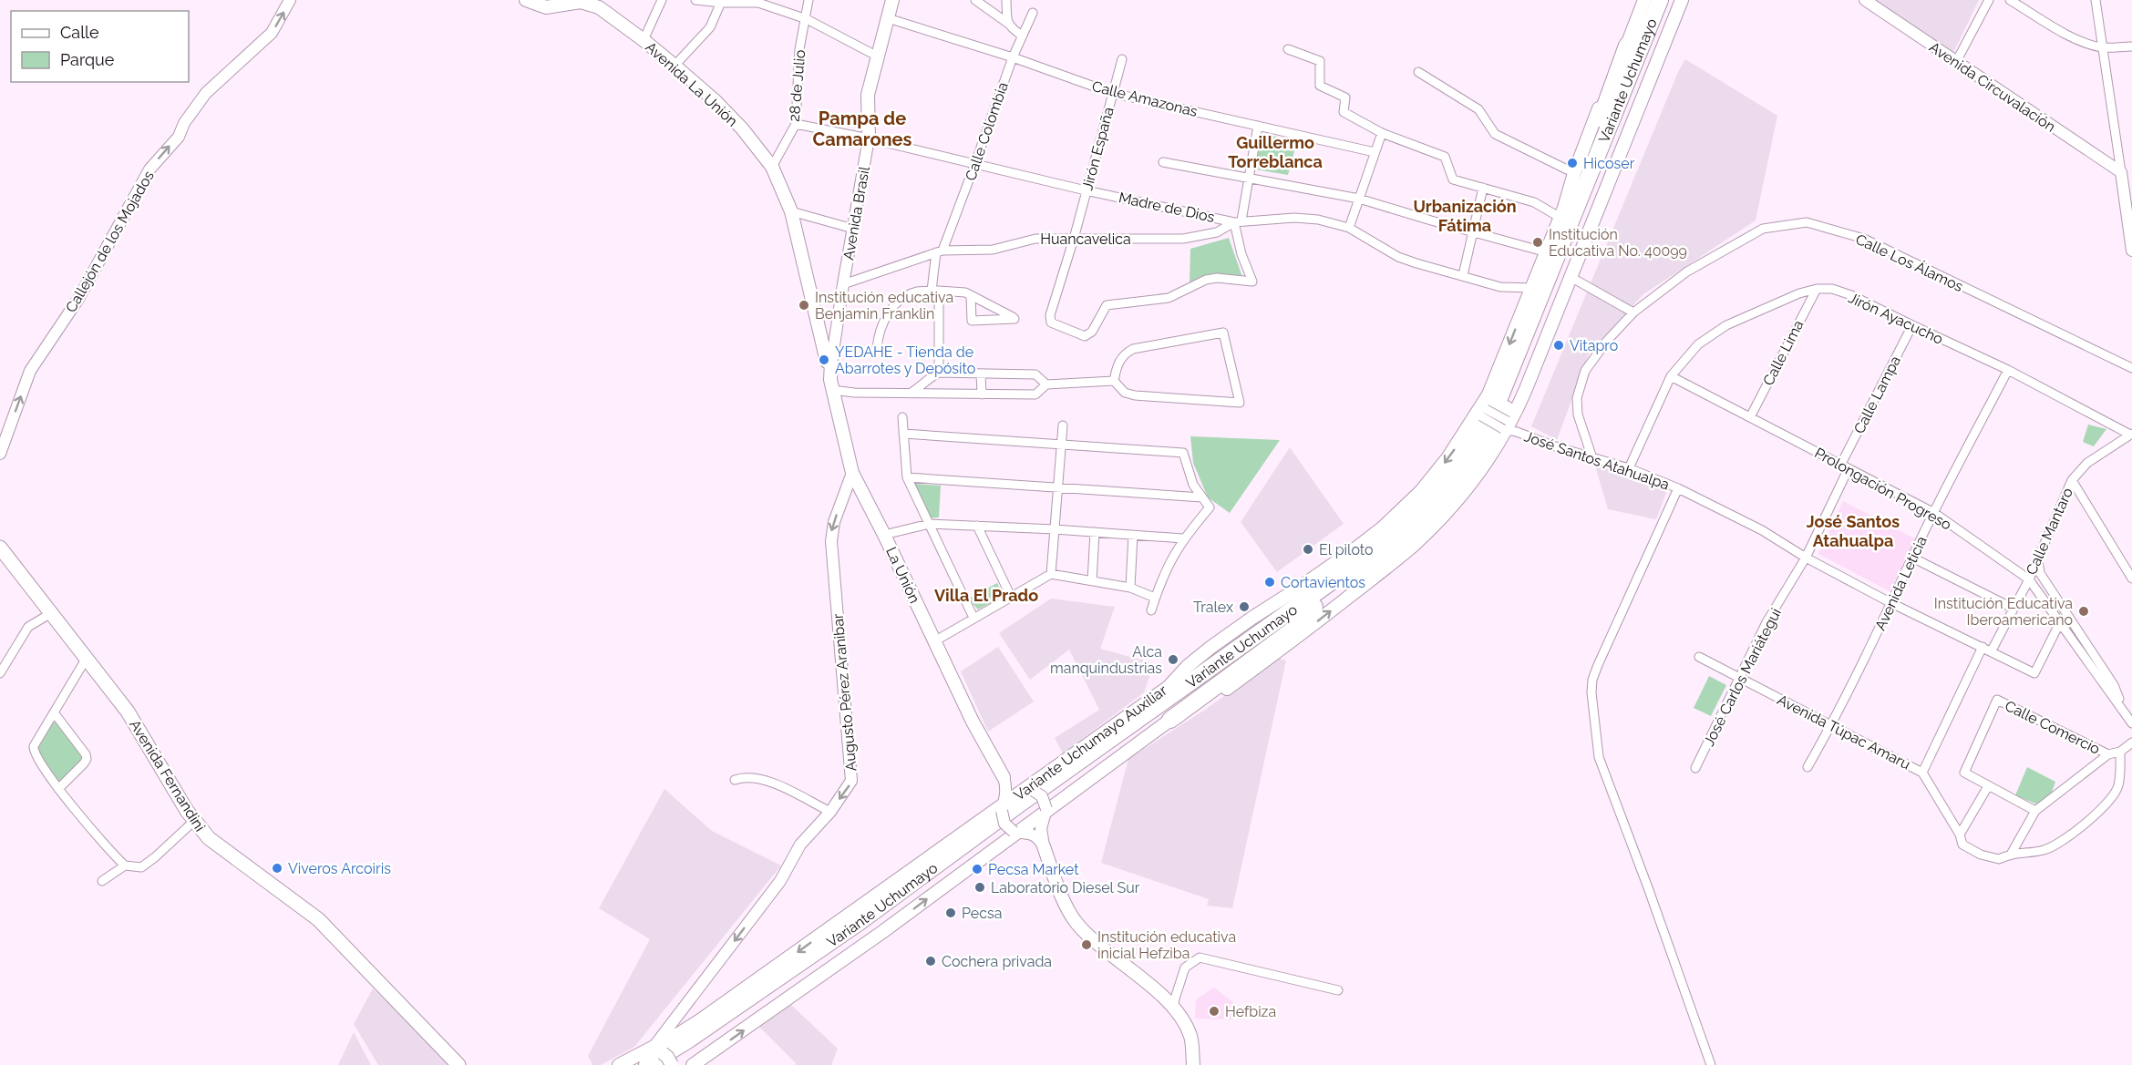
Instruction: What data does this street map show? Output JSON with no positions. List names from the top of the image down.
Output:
{
  "streets": {
    "highway": ["Variante Uchumayo"],
    "main road": [
      "Avenida La Unión",
      "Avenida Brasil",
      "La Unión",
      "Variante Uchumayo Auxiliar",
      "Avenida Fernandini"
    ],
    "street": [
      "28 de Julio",
      "Avenida Circuvalación",
      "Calle Amazonas",
      "Calle Colombia",
      "Jirón España",
      "Madre de Dios",
      "Huancavelica",
      "Callejón de los Mojados",
      "Calle Los Álamos",
      "Jirón Ayacucho",
      "Calle Lima",
      "Calle Lampa",
      "José Santos Atahualpa",
      "Prolongación Progreso",
      "Calle Mantaro",
      "Avenida Leticia",
      "José Carlos Mariátegui",
      "Augusto Pérez Aranibar",
      "Calle Comercio",
      "Avenida Túpac Amaru"
    ]
  },
  "crossings": [
    ["Variante Uchumayo", "José Santos Atahualpa"],
    ["Variante Uchumayo", "Augusto Pérez Aranibar"],
    ["Variante Uchumayo", "Variante Uchumayo Auxiliar"],
    ["Avenida La Unión", "28 de Julio"],
    ["Avenida La Unión", "Avenida Brasil"],
    ["Avenida La Unión", "La Unión"],
    ["28 de Julio", "Madre de Dios"],
    ["Calle Amazonas", "Calle Colombia"],
    ["Calle Amazonas", "Jirón España"],
    ["Calle Amazonas", "Avenida Brasil"],
    ["Calle Colombia", "Madre de Dios"],
    ["Calle Colombia", "Huancavelica"],
    ["Jirón España", "Madre de Dios"],
    ["Jirón España", "Huancavelica"],
    ["Madre de Dios", "Avenida Brasil"],
    ["Madre de Dios", "Huancavelica"],
    ["Madre de Dios", "Variante Uchumayo Auxiliar"],
    ["Avenida Brasil", "Huancavelica"],
    ["Avenida Brasil", "La Unión"],
    ["Calle Los Álamos", "José Santos Atahualpa"],
    ["Jirón Ayacucho", "Calle Lima"],
    ["Jirón Ayacucho", "Calle Lampa"],
    ["Jirón Ayacucho", "José Santos Atahualpa"],
    ["Jirón Ayacucho", "Prolongación Progreso"],
    ["Jirón Ayacucho", "Calle Mantaro"],
    ["Jirón Ayacucho", "Avenida Leticia"],
    ["Calle Lima", "Prolongación Progreso"],
    ["Calle Lampa", "José Santos Atahualpa"],
    ["Calle Lampa", "Prolongación Progreso"],
    ["Calle Lampa", "José Carlos Mariátegui"],
    ["José Santos Atahualpa", "Prolongación Progreso"],
    ["José Santos Atahualpa", "Calle Mantaro"],
    ["José Santos Atahualpa", "Avenida Leticia"],
    ["José Santos Atahualpa", "José Carlos Mariátegui"],
    ["José Santos Atahualpa", "Variante Uchumayo Auxiliar"],
    ["Prolongación Progreso", "Calle Mantaro"],
    ["Prolongación Progreso", "Avenida Leticia"],
    ["La Unión", "Augusto Pérez Aranibar"],
    ["La Unión", "Variante Uchumayo Auxiliar"],
    ["Avenida Leticia", "Avenida Túpac Amaru"],
    ["José Carlos Mariátegui", "Avenida Túpac Amaru"],
    ["Augusto Pérez Aranibar", "Variante Uchumayo Auxiliar"]
  ],
  "one_way": ["Callejón de los Mojados", "Augusto Pérez Aranibar"],
  "districts": [
    "Pampa de Camarones",
    "Guillermo Torreblanca",
    "Urbanización Fátima",
    "José Santos Atahualpa",
    "Villa El Prado"
  ],
  "places": [
    "Hicoser",
    "Institución Educativa No. 40099",
    "Institución educativa Benjamin Franklin",
    "Vitapro",
    "YEDAHE - Tienda de Abarrotes y Depósito",
    "El piloto",
    "Cortavientos",
    "Tralex",
    "Institución Educativa Iberoamericano",
    "Alca manquindustrias",
    "Viveros Arcoiris",
    "Pecsa Market",
    "Laboratorio Diesel Sur",
    "Pecsa",
    "Institución educativa inicial Hefziba",
    "Cochera privada",
    "Hefbiza"
  ],
  "legend": ["Calle", "Parque"]
}
